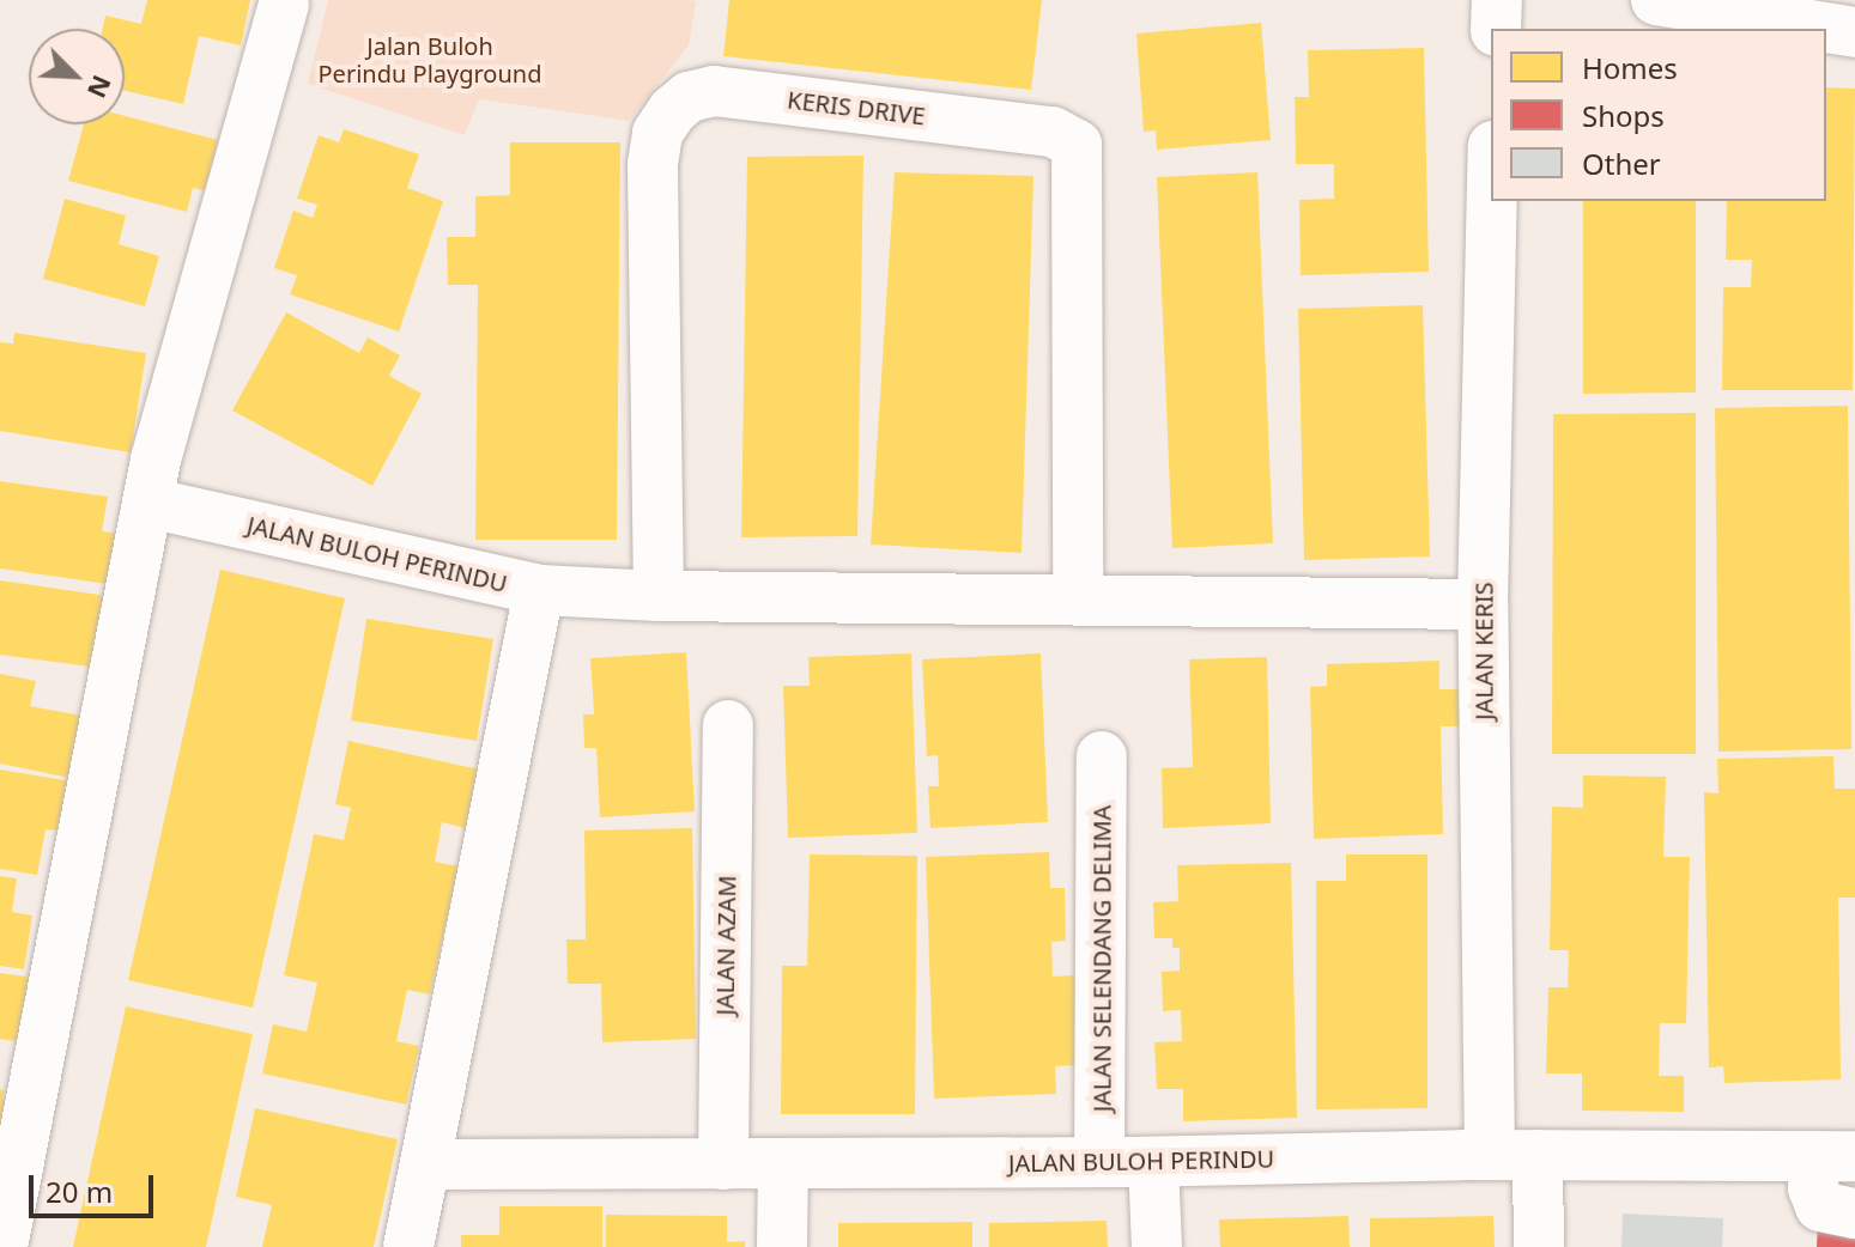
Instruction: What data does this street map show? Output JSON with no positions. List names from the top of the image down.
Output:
{
  "streets": {
    "street": [
      "KERIS DRIVE",
      "JALAN BULOH PERINDU",
      "JALAN KERIS",
      "JALAN AZAM",
      "JALAN SELENDANG DELIMA"
    ]
  },
  "crossings": [
    ["JALAN BULOH PERINDU", "JALAN KERIS"],
    ["JALAN BULOH PERINDU", "JALAN AZAM"],
    ["JALAN BULOH PERINDU", "JALAN SELENDANG DELIMA"]
  ],
  "parks": ["Jalan Buloh Perindu Playground"],
  "legend": ["Homes", "Shops", "Other"],
  "scale_bar": "20 m",
  "north": "bottom right"
}
